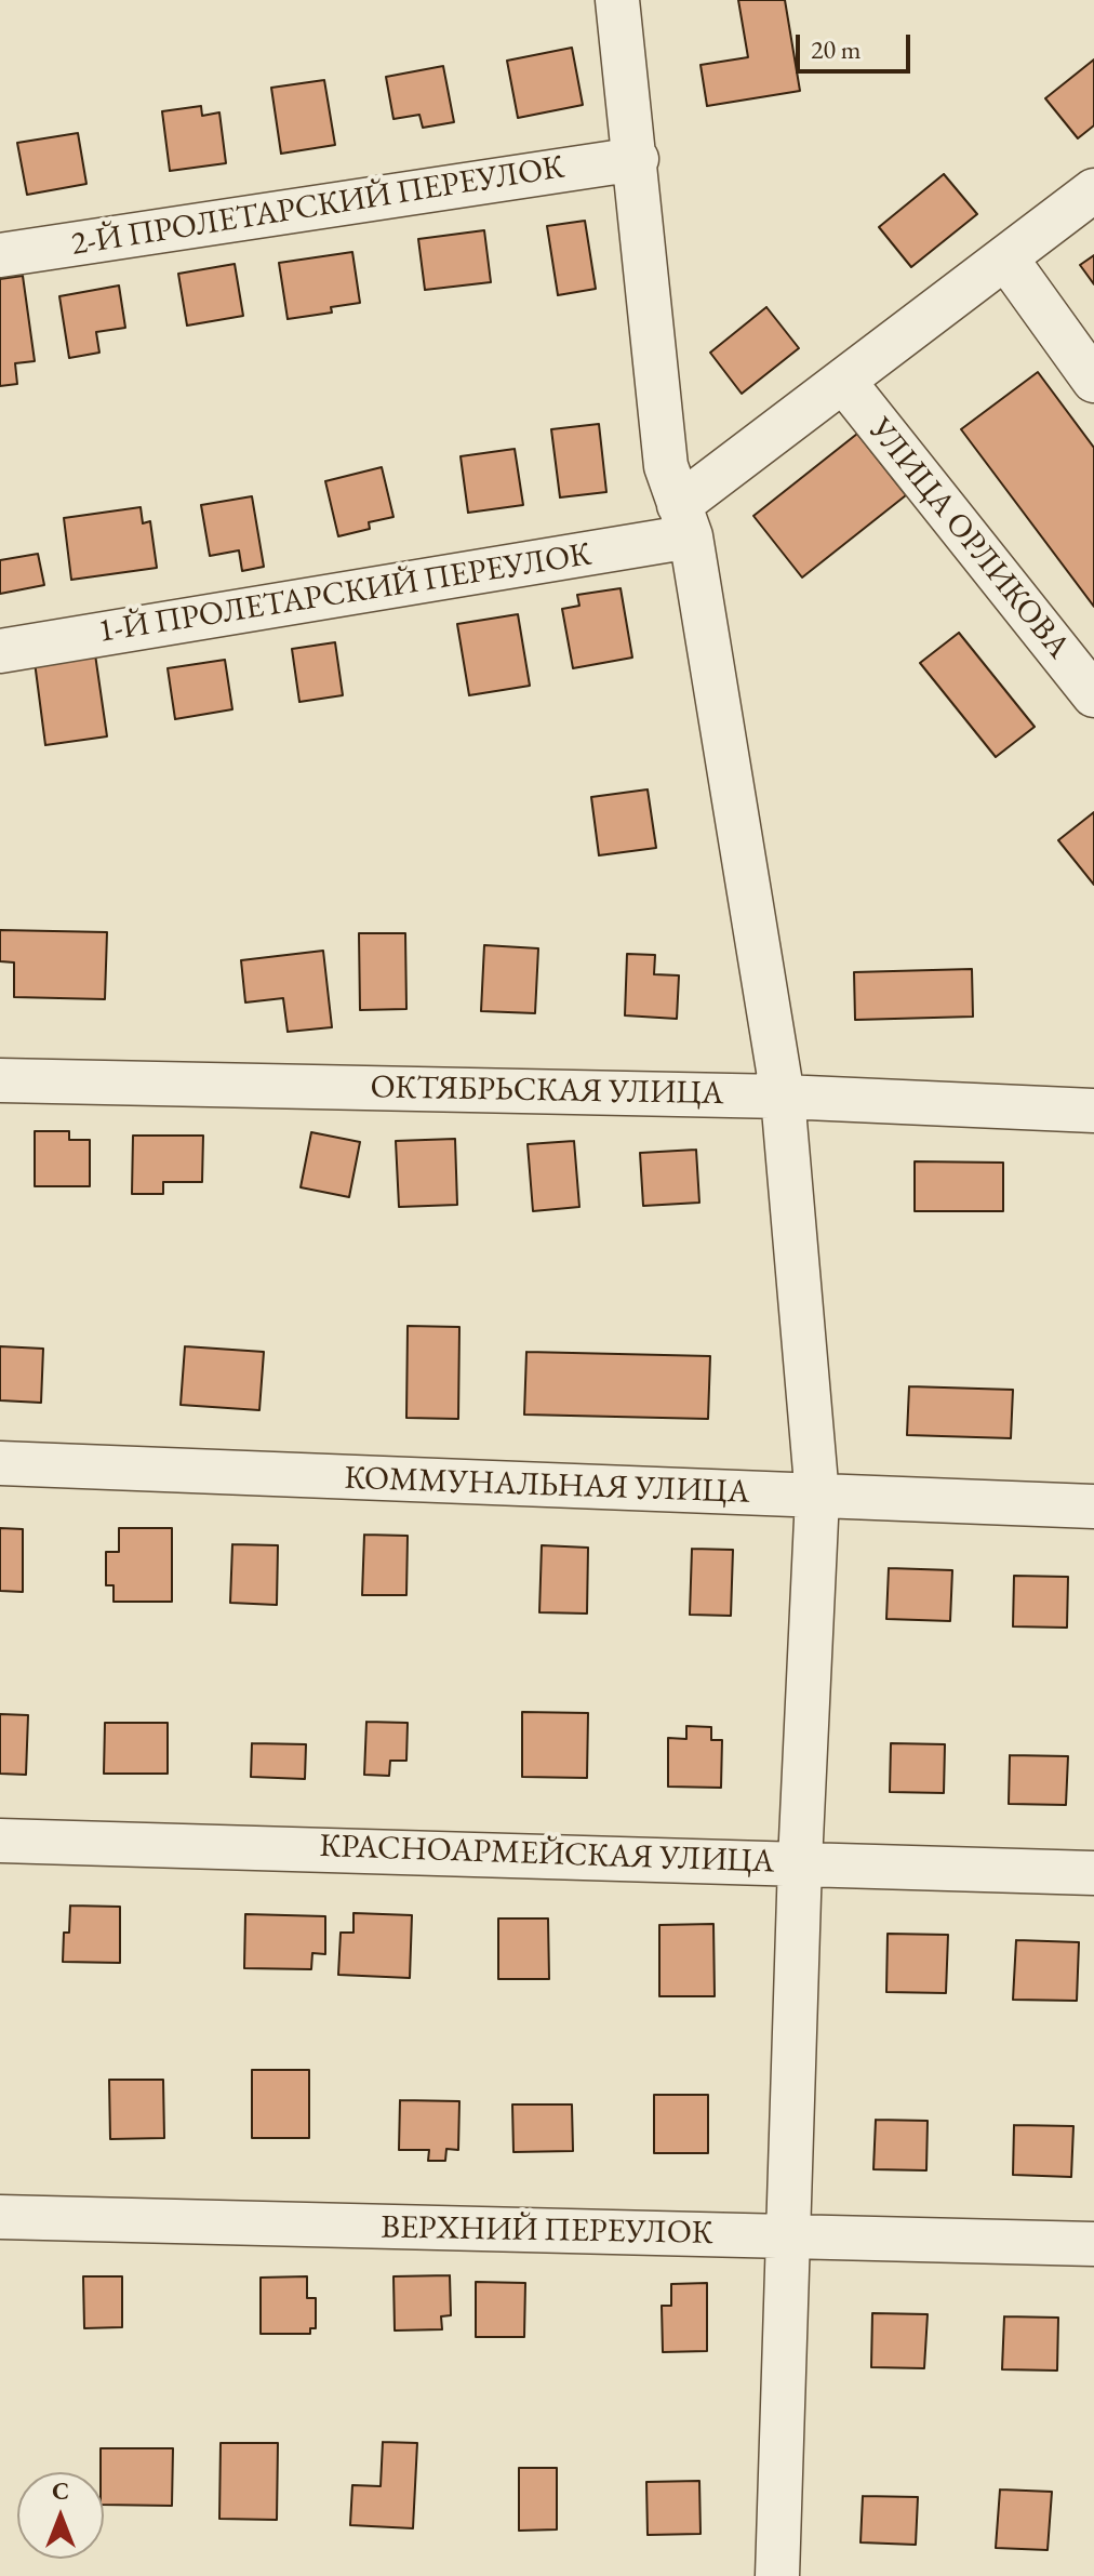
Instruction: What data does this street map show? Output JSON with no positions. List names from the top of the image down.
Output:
{
  "streets": {
    "street": [
      "2-Й ПРОЛЕТАРСКИЙ ПЕРЕУЛОК",
      "УЛИЦА ОРЛИКОВА",
      "1-Й ПРОЛЕТАРСКИЙ ПЕРЕУЛОК",
      "ОКТЯБРЬСКАЯ УЛИЦА",
      "КОММУНАЛЬНАЯ УЛИЦА",
      "КРАСНОАРМЕЙСКАЯ УЛИЦА",
      "ВЕРХНИЙ ПЕРЕУЛОК"
    ]
  },
  "scale_bar": "20 m",
  "north": "top"
}
